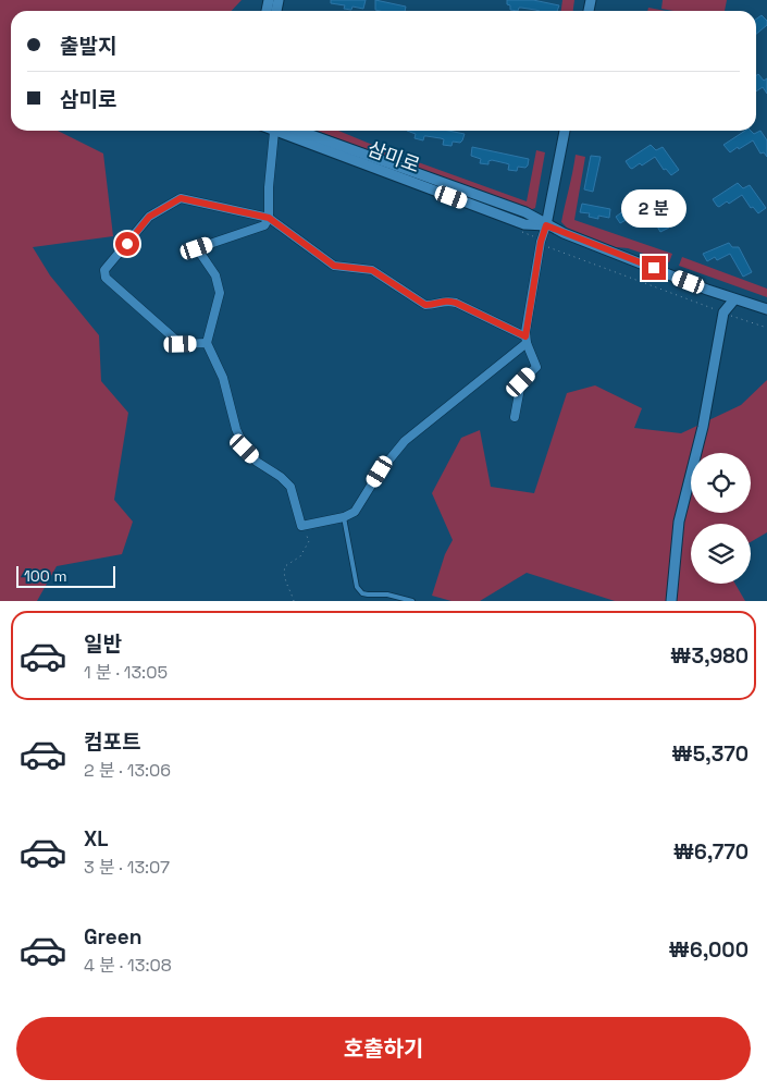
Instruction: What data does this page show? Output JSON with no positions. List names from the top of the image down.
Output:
{
  "streets": {
    "street": ["삼미로"]
  },
  "scale_bar": "100 m",
  "page": {
    "banner": ["출발지", "삼미로"],
    "bubble": "2 분",
    "scale": "100 m",
    "list": [
      {
        "name": "일반",
        "note": "1 분 · 13:05",
        "value": "₩3,980"
      },
      {
        "name": "컴포트",
        "note": "2 분 · 13:06",
        "value": "₩5,370"
      },
      {
        "name": "XL",
        "note": "3 분 · 13:07",
        "value": "₩6,770"
      },
      {
        "name": "Green",
        "note": "4 분 · 13:08",
        "value": "₩6,000"
      }
    ],
    "buttons": "호출하기"
  }
}
